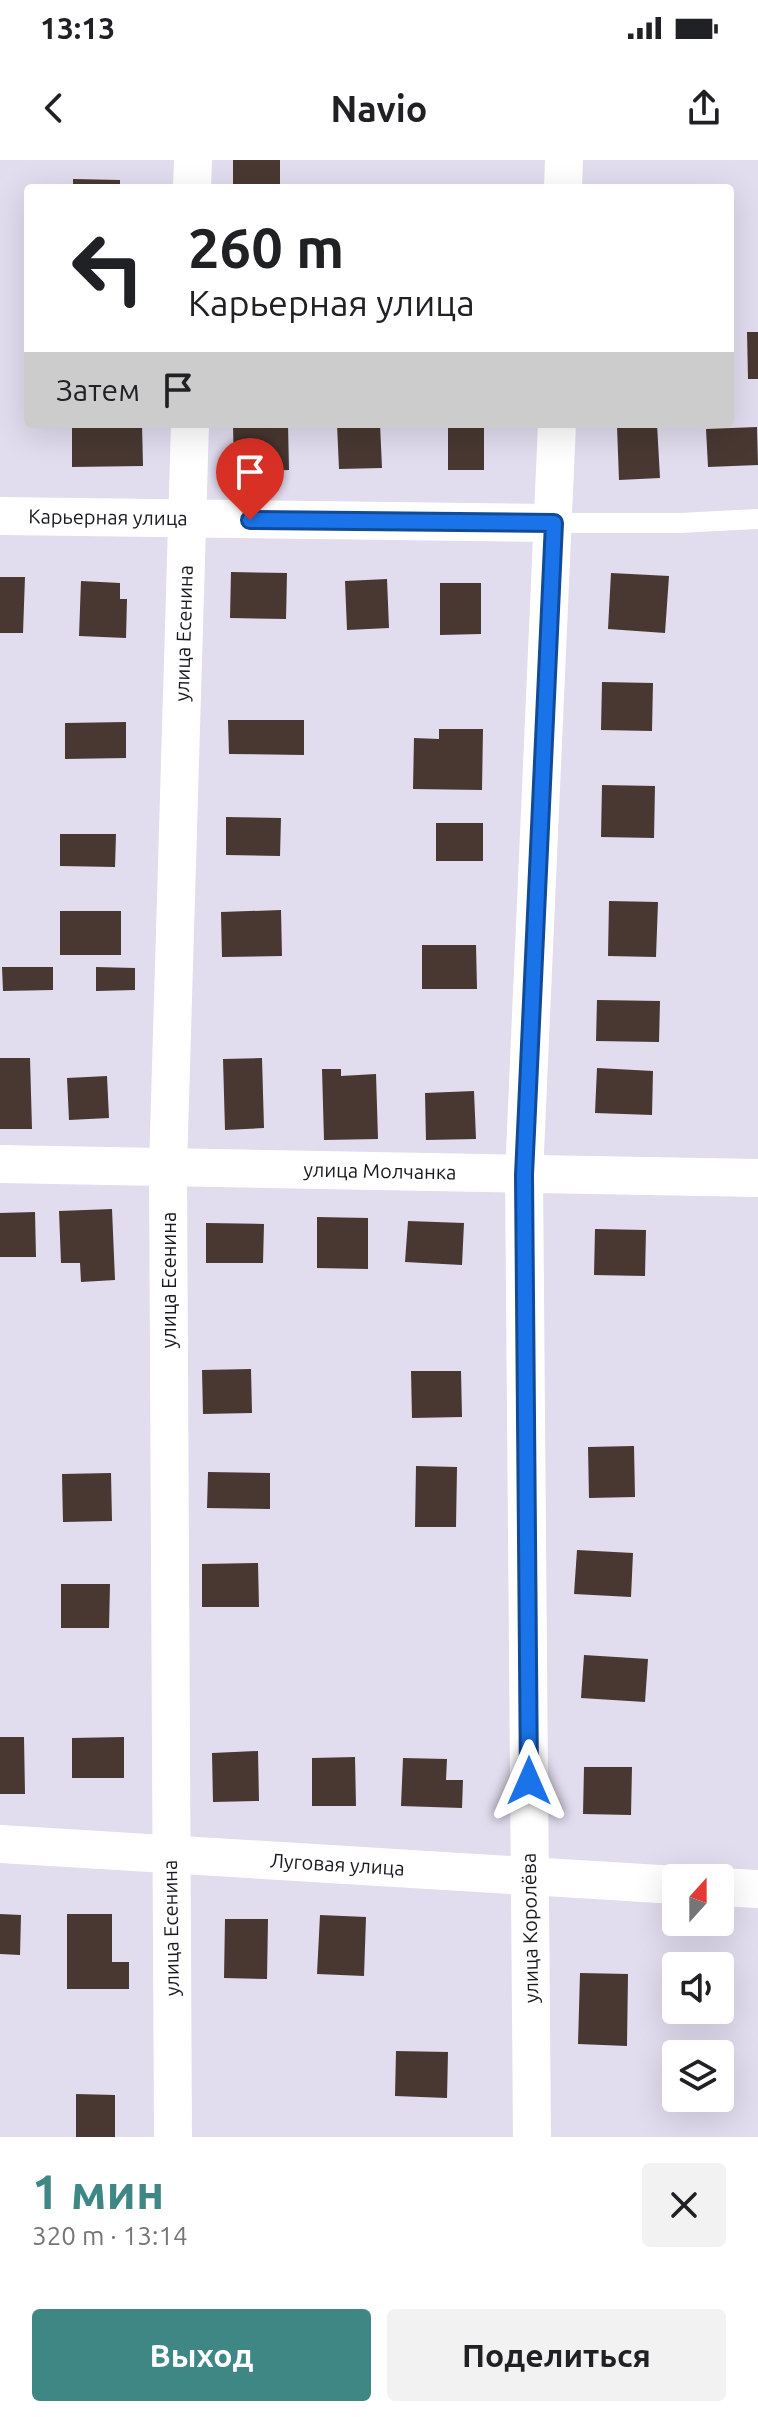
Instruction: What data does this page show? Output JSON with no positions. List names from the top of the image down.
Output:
{
  "streets": {
    "street": [
      "Карьерная улица",
      "улица Есенина",
      "улица Молчанка",
      "Луговая улица",
      "улица Королёва"
    ]
  },
  "crossings": [
    ["Карьерная улица", "улица Есенина"],
    ["Карьерная улица", "улица Королёва"],
    ["улица Есенина", "улица Молчанка"],
    ["улица Есенина", "Луговая улица"],
    ["улица Молчанка", "улица Королёва"],
    ["Луговая улица", "улица Королёва"]
  ],
  "north": "top",
  "page": {
    "status": "13:13",
    "header": "Navio",
    "turn": ["260 m", "Карьерная улица"],
    "then": "Затем",
    "heading": ["1 мин", "320 m · 13:14"],
    "buttons": ["Выход", "Поделиться"]
  }
}
